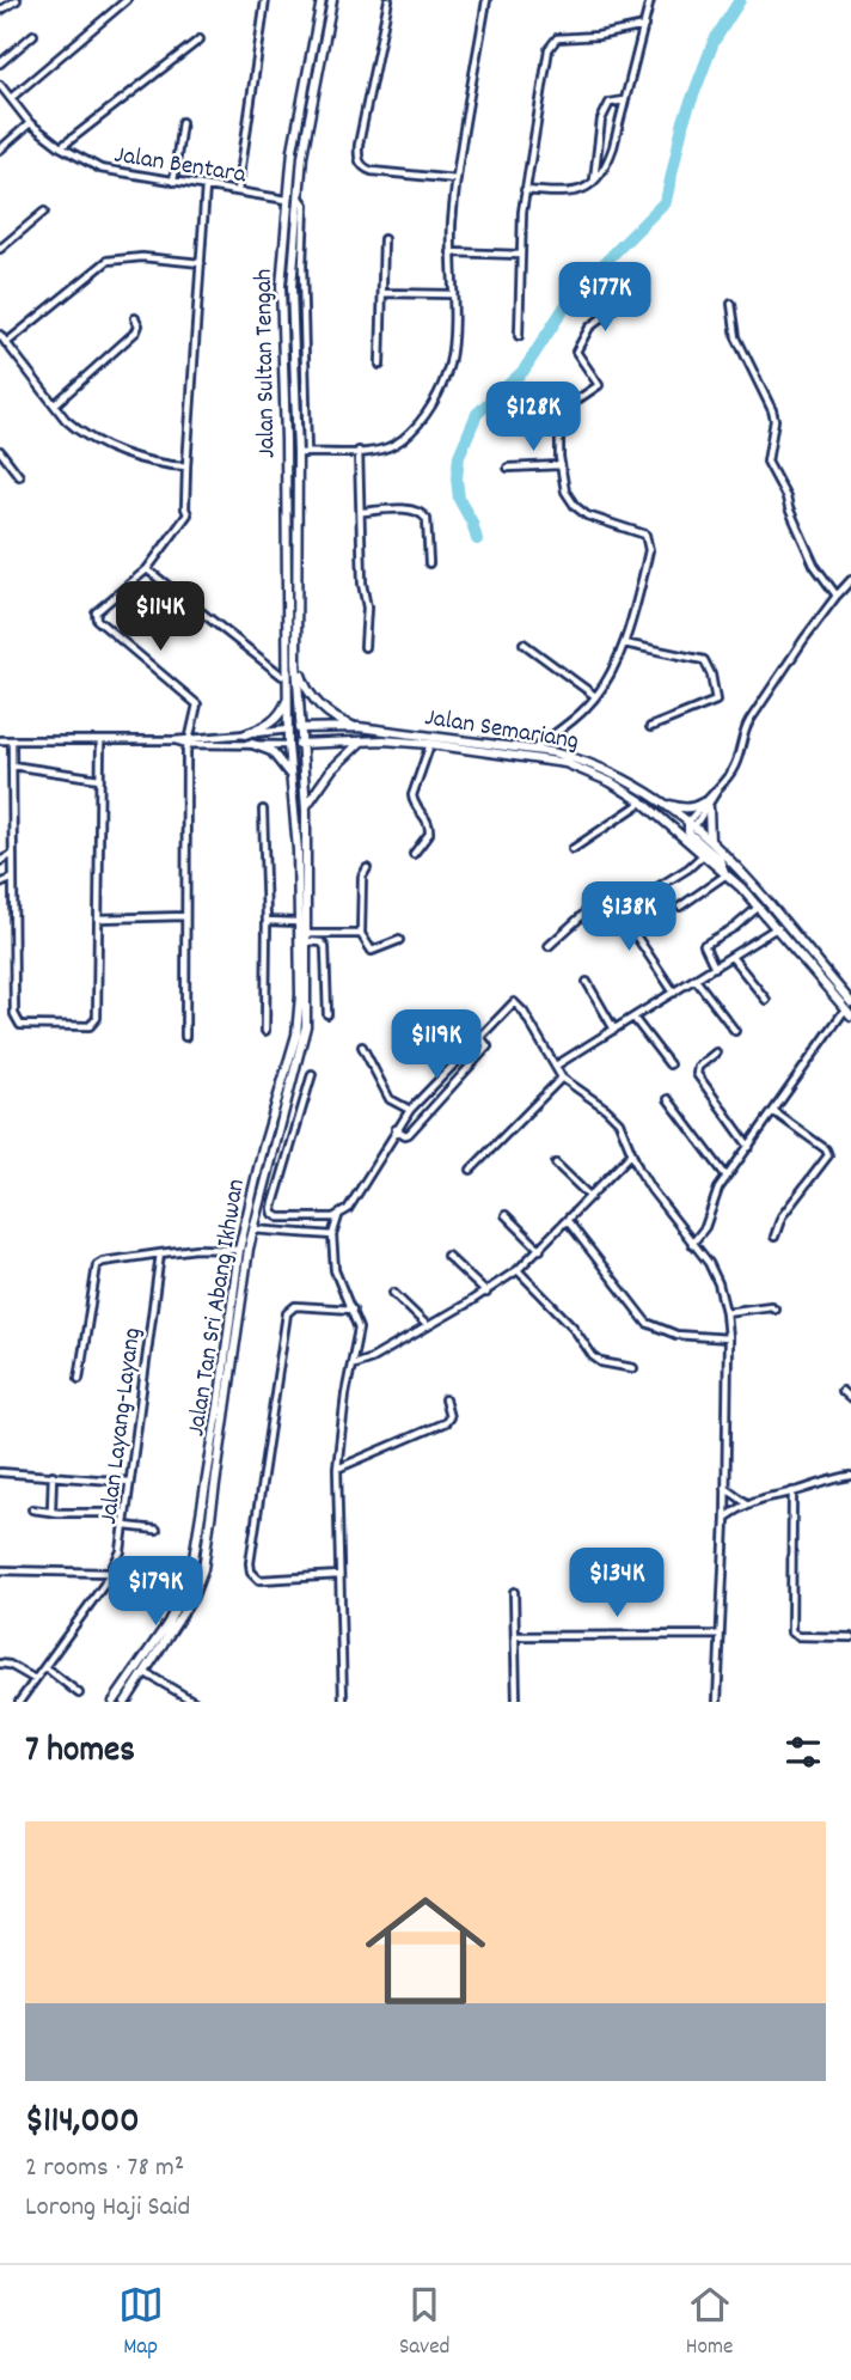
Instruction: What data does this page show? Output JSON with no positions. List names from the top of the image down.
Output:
{
  "streets": {
    "main road": ["Jalan Sultan Tengah", "Jalan Semariang", "Jalan Tan Sri Abang Ikhwan"],
    "street": ["Jalan Bentara", "Jalan Layang-Layang"]
  },
  "crossings": [
    ["Jalan Bentara", "Jalan Sultan Tengah"],
    ["Jalan Sultan Tengah", "Jalan Semariang"],
    ["Jalan Sultan Tengah", "Jalan Tan Sri Abang Ikhwan"]
  ],
  "page": {
    "price": [
      "$177K",
      "$128K",
      "$114K",
      "$138K",
      "$119K",
      "$134K",
      "$179K"
    ],
    "heading": "7 homes",
    "list": [
      {
        "name": "$114,000",
        "note": "2 rooms · 78 m² · Lorong Haji Said"
      }
    ],
    "tabs": ["Map", "Saved", "Home"]
  }
}
